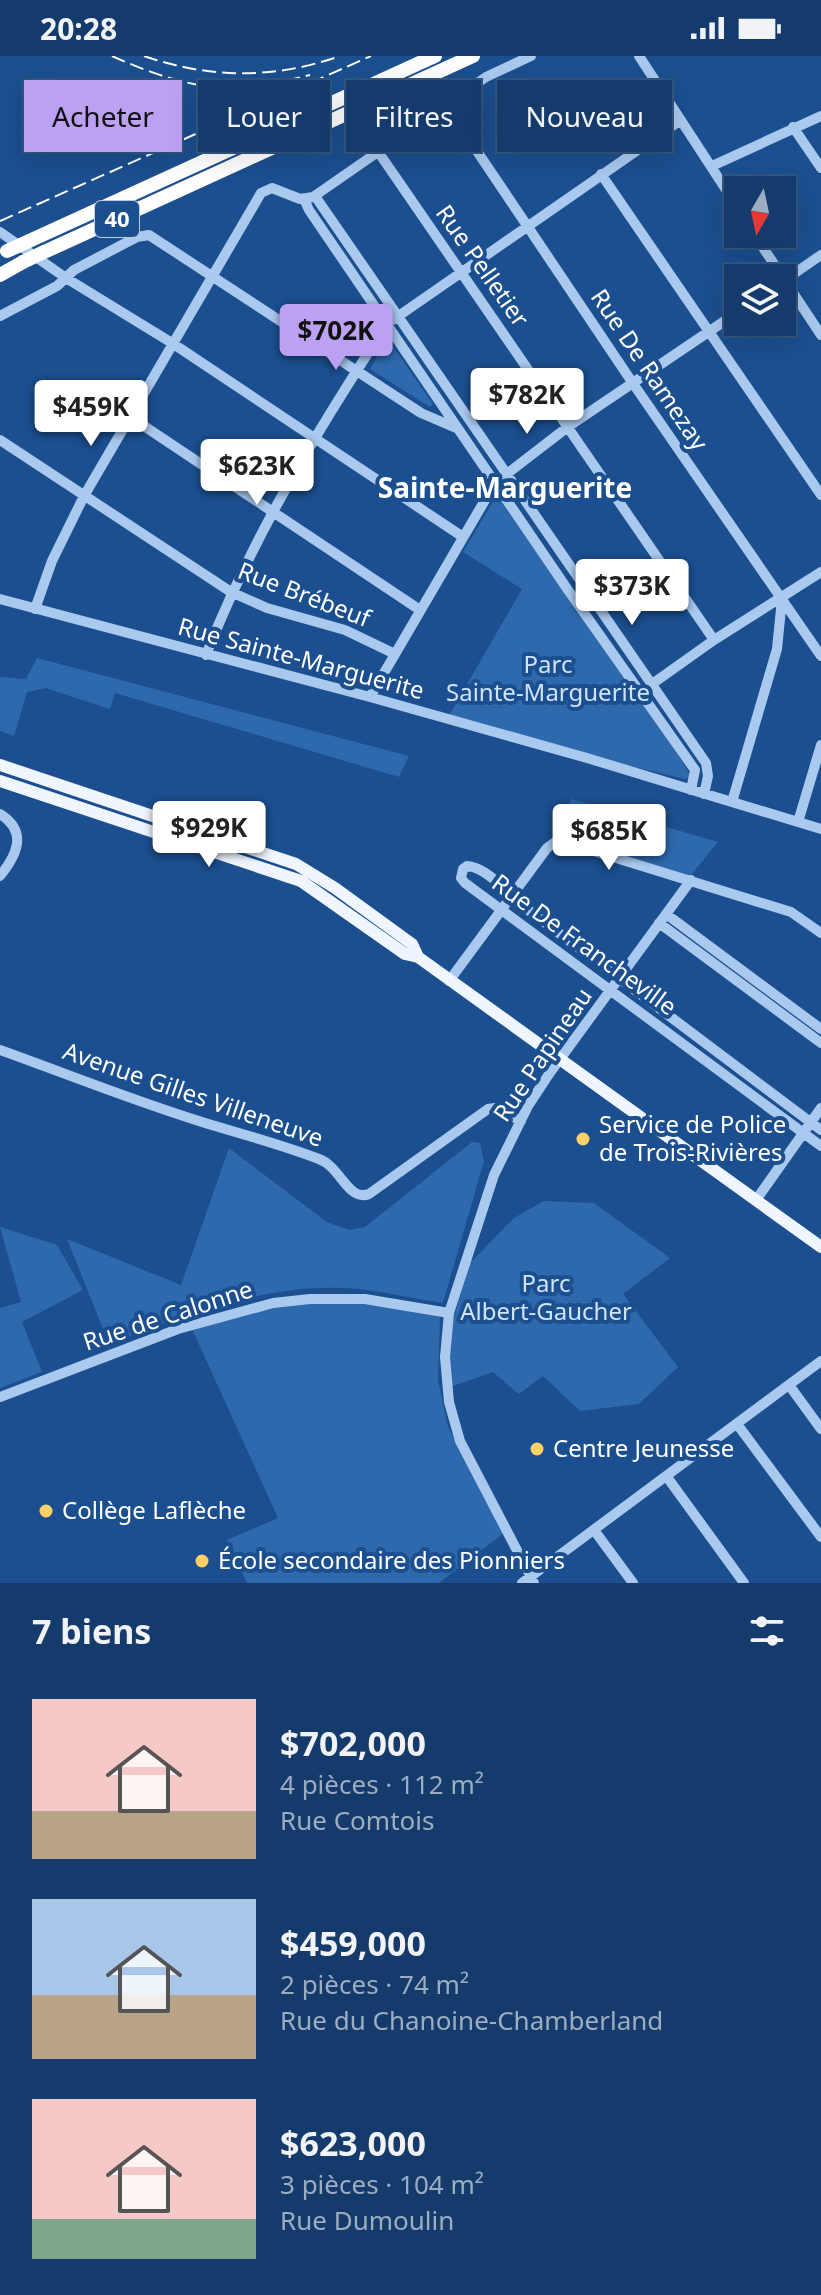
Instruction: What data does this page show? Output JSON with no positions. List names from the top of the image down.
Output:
{
  "streets": {
    "highway": ["40"],
    "street": [
      "Rue Pelletier",
      "Rue De Ramezay",
      "Rue Brébeuf",
      "Rue Sainte-Marguerite",
      "Rue De Francheville",
      "Rue Papineau",
      "Avenue Gilles Villeneuve",
      "Rue de Calonne"
    ]
  },
  "crossings": [
    ["Rue De Francheville", "Rue Papineau"],
    ["Rue Papineau", "Avenue Gilles Villeneuve"],
    ["Rue Papineau", "Rue de Calonne"]
  ],
  "districts": ["Sainte-Marguerite"],
  "parks": ["Parc Sainte-Marguerite", "Parc Albert-Gaucher"],
  "places": [
    "Service de Police de Trois-Rivières",
    "Centre Jeunesse",
    "Collège Laflèche",
    "École secondaire des Pionniers"
  ],
  "north": "bottom",
  "page": {
    "status": "20:28",
    "chip": [
      "Acheter",
      "Louer",
      "Filtres",
      "Nouveau"
    ],
    "price": [
      "$702K",
      "$782K",
      "$459K",
      "$623K",
      "$373K",
      "$929K",
      "$685K"
    ],
    "heading": "7 biens",
    "list": [
      {
        "name": "$702,000",
        "note": "4 pièces · 112 m² · Rue Comtois"
      },
      {
        "name": "$459,000",
        "note": "2 pièces · 74 m² · Rue du Chanoine-Chamberland"
      },
      {
        "name": "$623,000",
        "note": "3 pièces · 104 m² · Rue Dumoulin"
      }
    ]
  }
}
